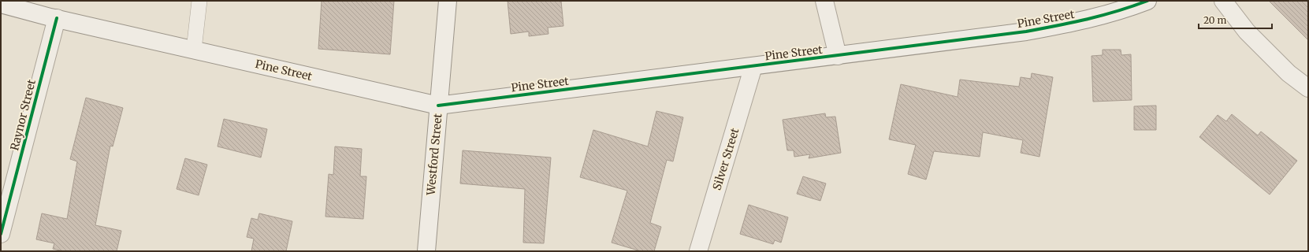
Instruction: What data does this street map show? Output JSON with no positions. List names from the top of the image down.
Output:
{
  "streets": {
    "street": [
      "Pine Street",
      "Raynor Street",
      "Westford Street",
      "Silver Street"
    ]
  },
  "crossings": [
    ["Pine Street", "Raynor Street"],
    ["Pine Street", "Westford Street"],
    ["Pine Street", "Silver Street"]
  ],
  "scale_bar": "20 m"
}
